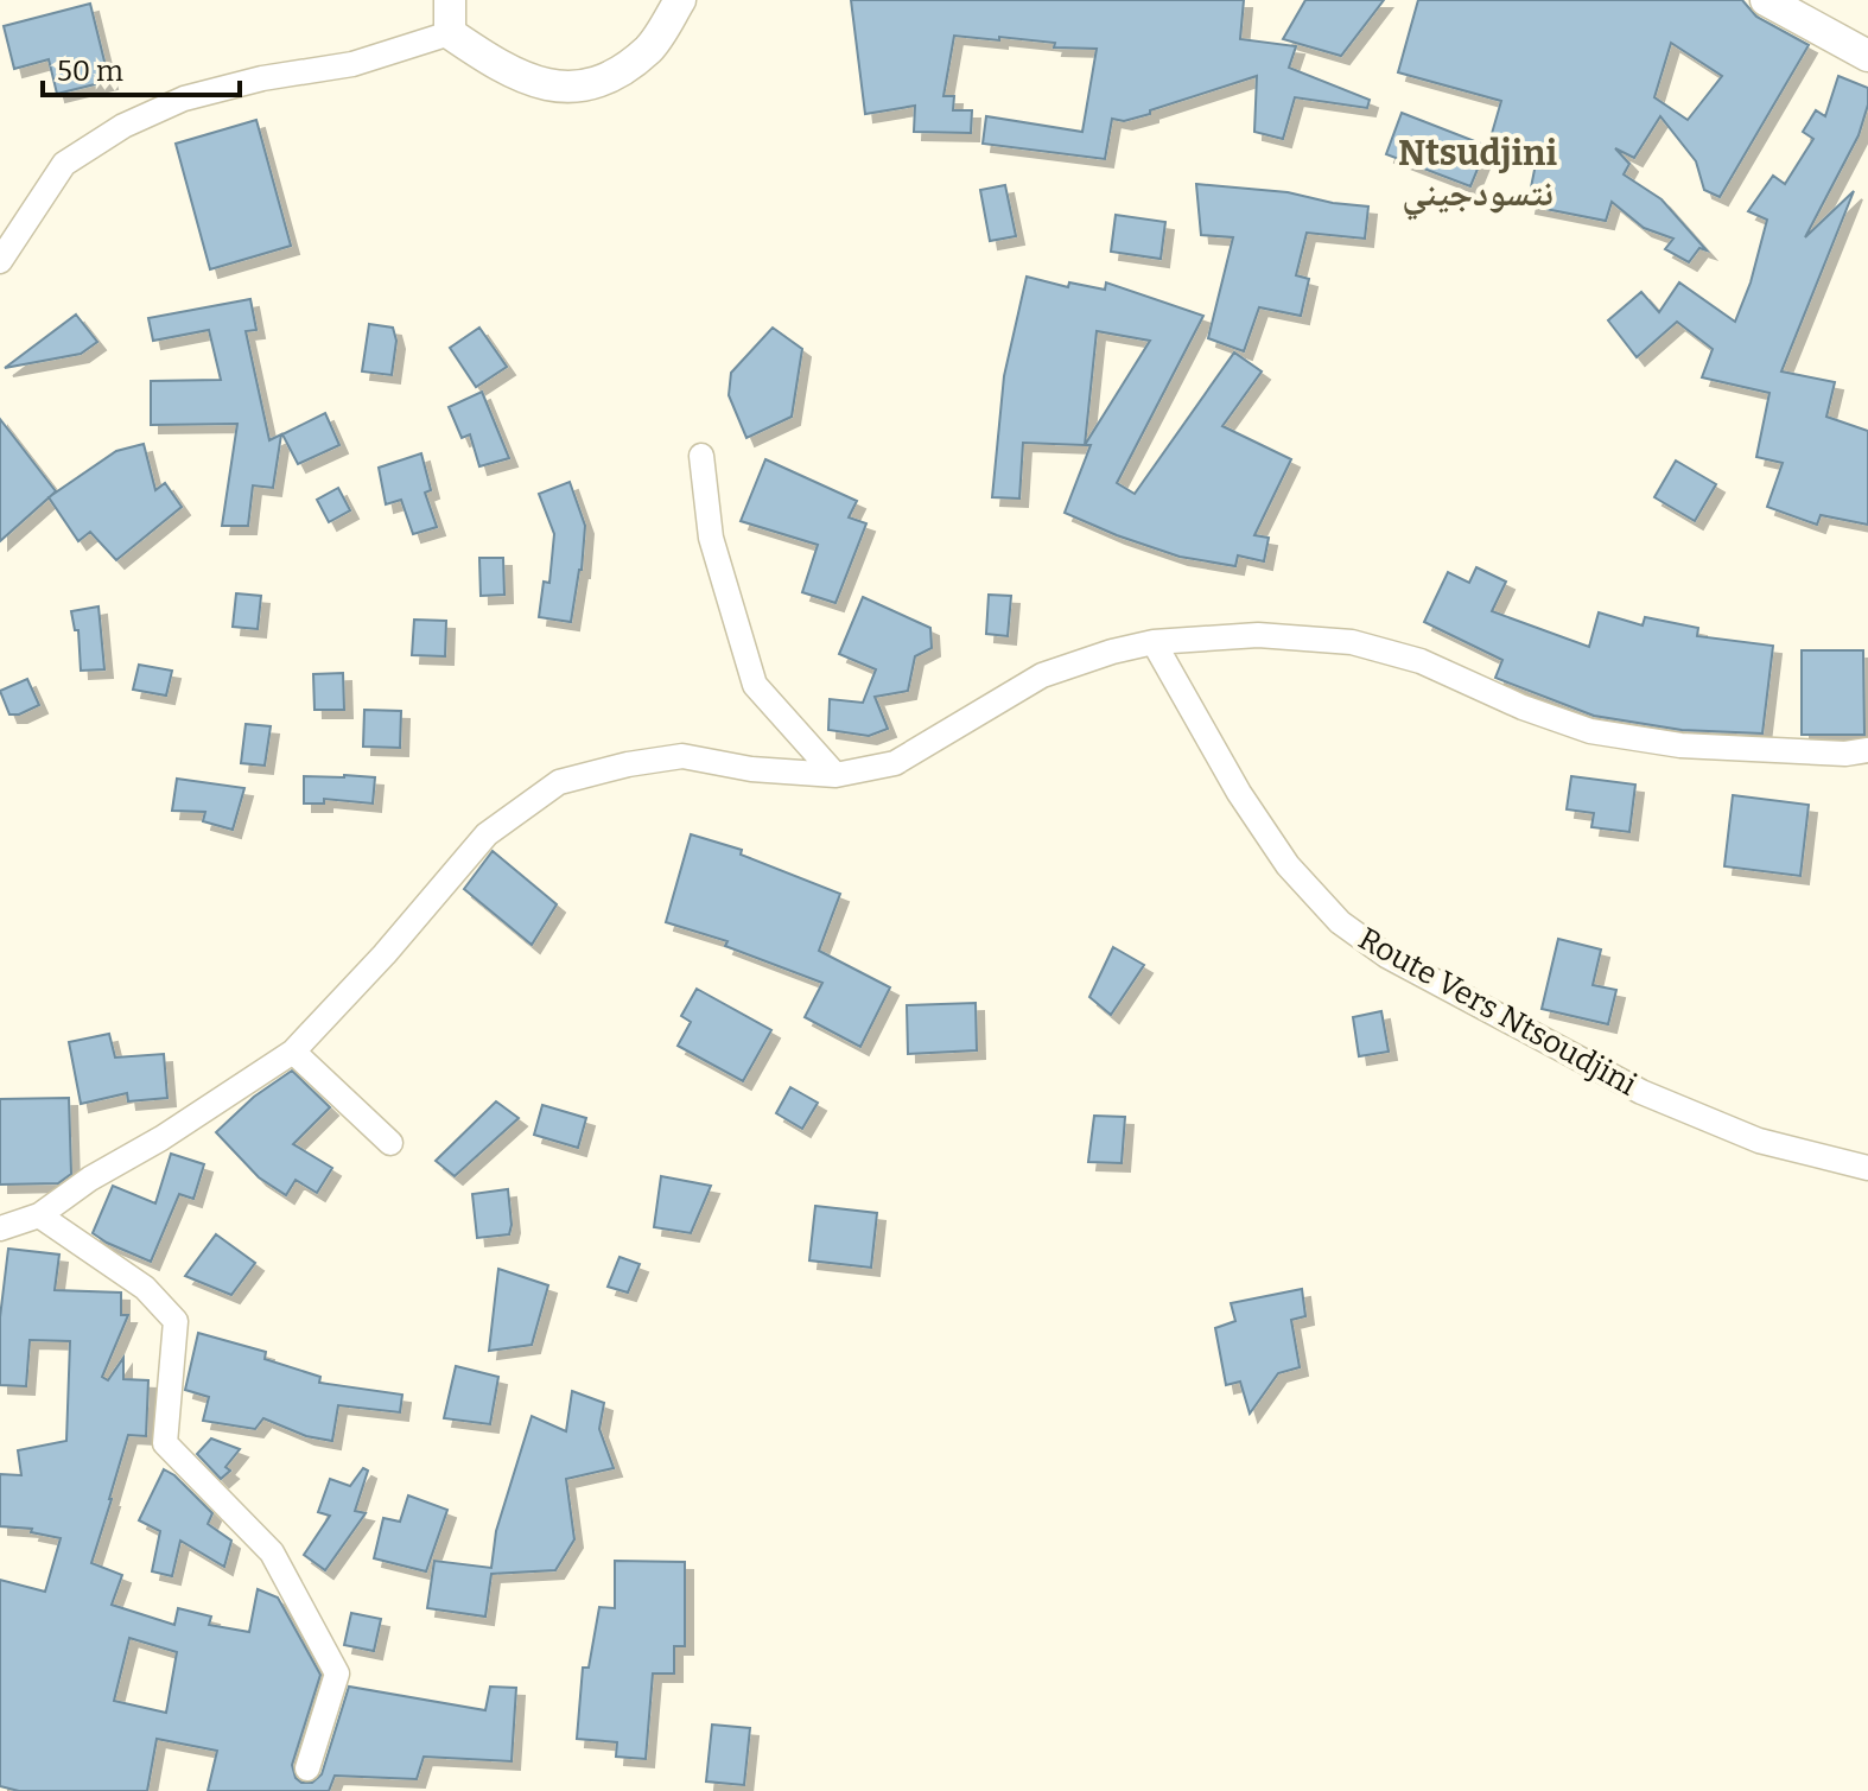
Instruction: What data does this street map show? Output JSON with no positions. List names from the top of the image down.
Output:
{
  "streets": {
    "street": ["Route Vers Ntsoudjini"]
  },
  "districts": ["Ntsudjini نتسودجيني"],
  "scale_bar": "50 m"
}
